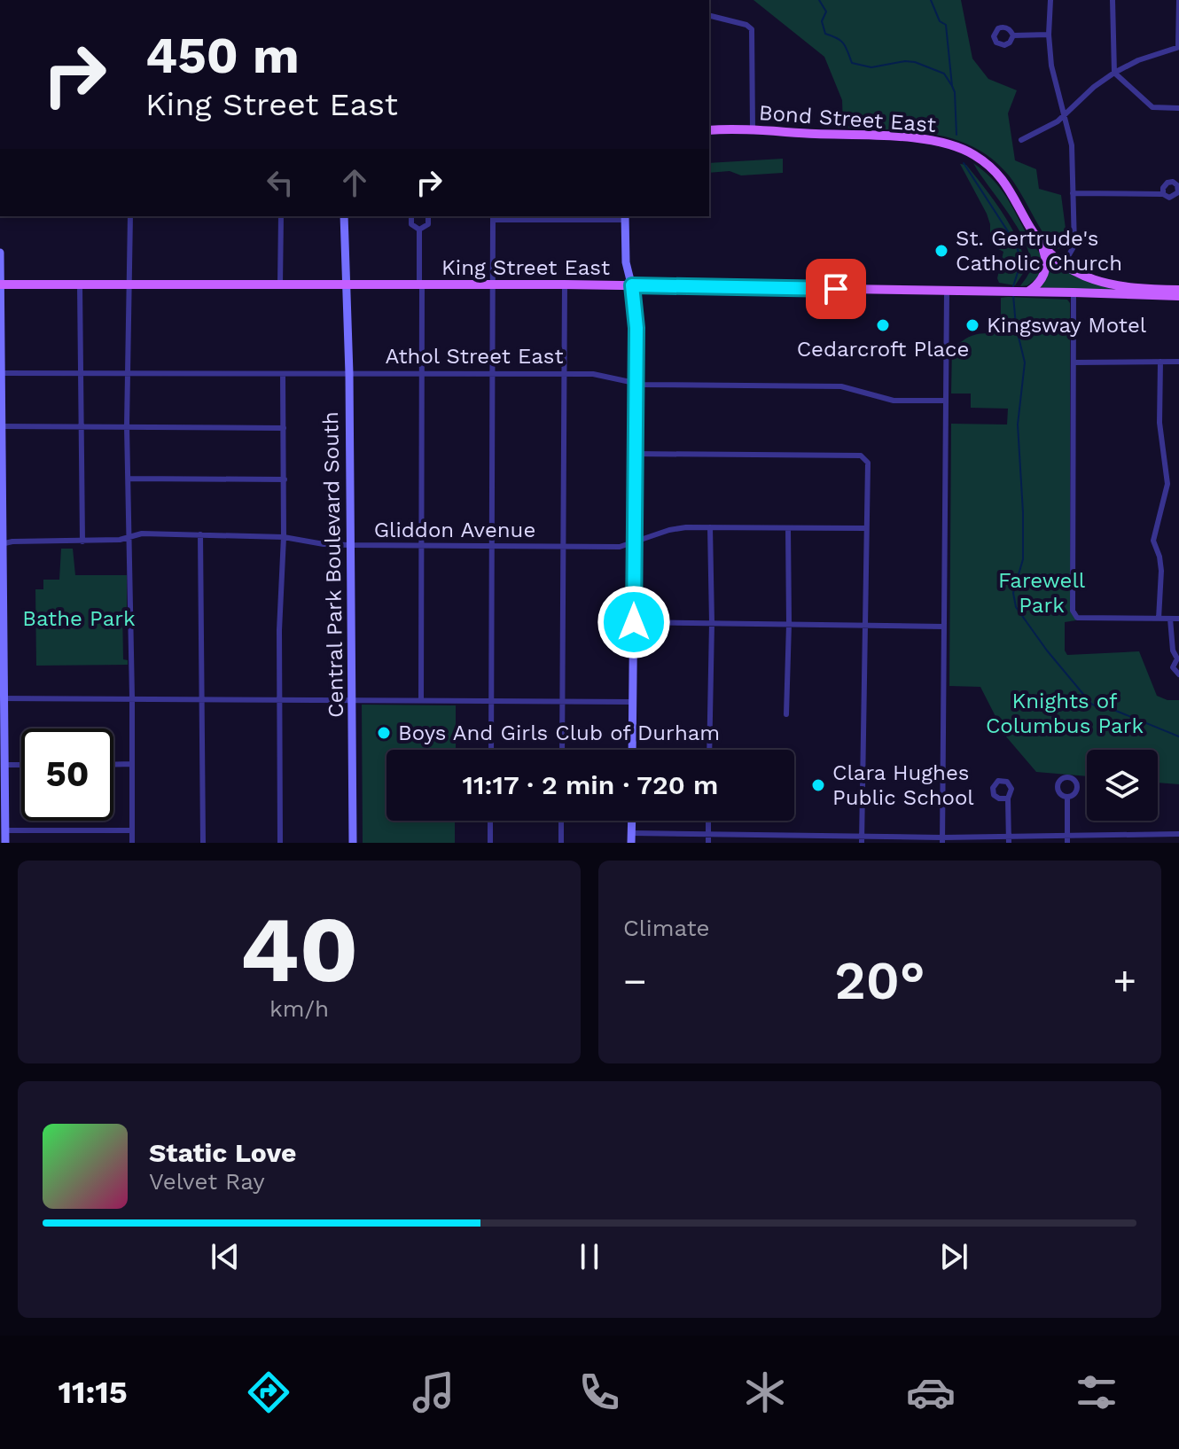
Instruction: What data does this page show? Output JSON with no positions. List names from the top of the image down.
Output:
{
  "streets": {
    "main road": ["Bond Street East", "King Street East", "Central Park Boulevard South"],
    "street": ["Athol Street East", "Gliddon Avenue"]
  },
  "crossings": [
    ["King Street East", "Central Park Boulevard South"],
    ["Athol Street East", "Central Park Boulevard South"],
    ["Gliddon Avenue", "Central Park Boulevard South"]
  ],
  "parks": ["Farewell Park", "Bathe Park", "Knights of Columbus Park"],
  "places": [
    "St. Gertrude's Catholic Church",
    "Cedarcroft Place",
    "Kingsway Motel",
    "Boys And Girls Club of Durham",
    "Clara Hughes Public School"
  ],
  "page": {
    "turn": ["450 m", "King Street East"],
    "limit": "50",
    "trip": "11:17 · 2 min · 720 m",
    "tile": [
      ["40", "km/h"],
      "Climate"
    ],
    "heat": ["−", "20°", "+"],
    "song": ["Static Love", "Velvet Ray"],
    "tabs": "11:15"
  }
}
